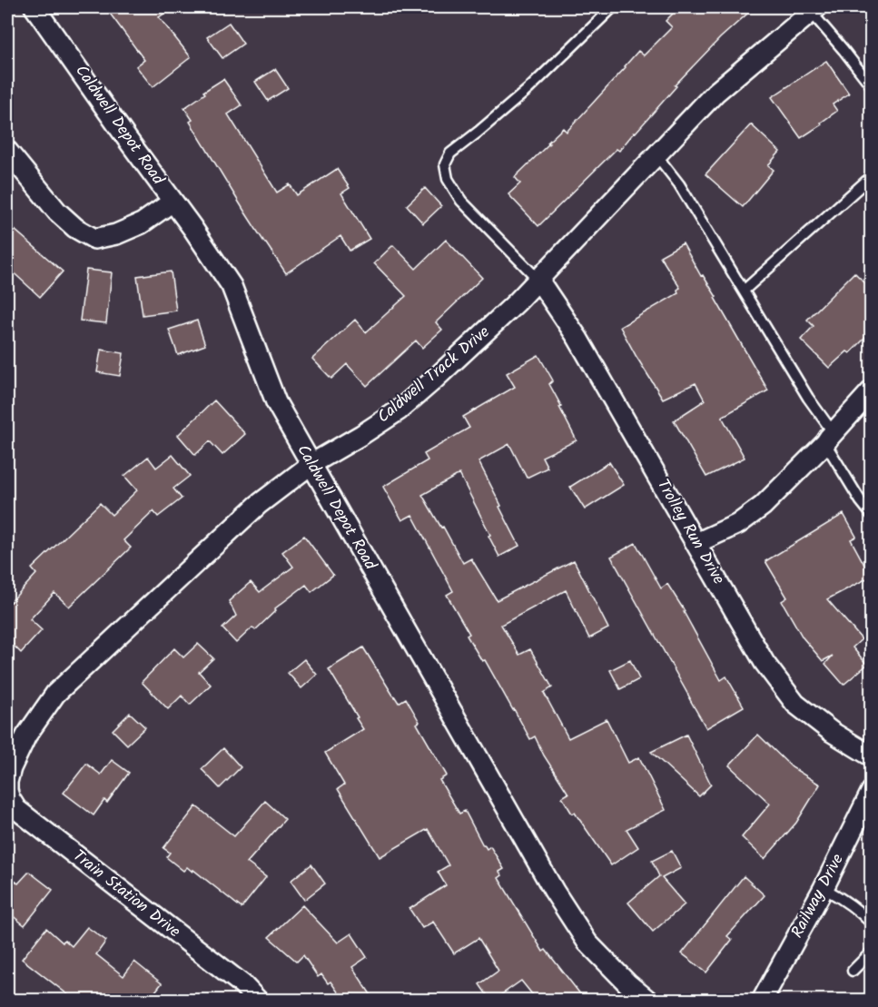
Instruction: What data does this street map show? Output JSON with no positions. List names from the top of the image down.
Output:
{
  "streets": {
    "street": [
      "Caldwell Depot Road",
      "Caldwell Track Drive",
      "Trolley Run Drive",
      "Train Station Drive",
      "Railway Drive"
    ]
  },
  "crossings": [
    ["Caldwell Depot Road", "Caldwell Track Drive"],
    ["Caldwell Track Drive", "Trolley Run Drive"],
    ["Caldwell Track Drive", "Train Station Drive"]
  ]
}
